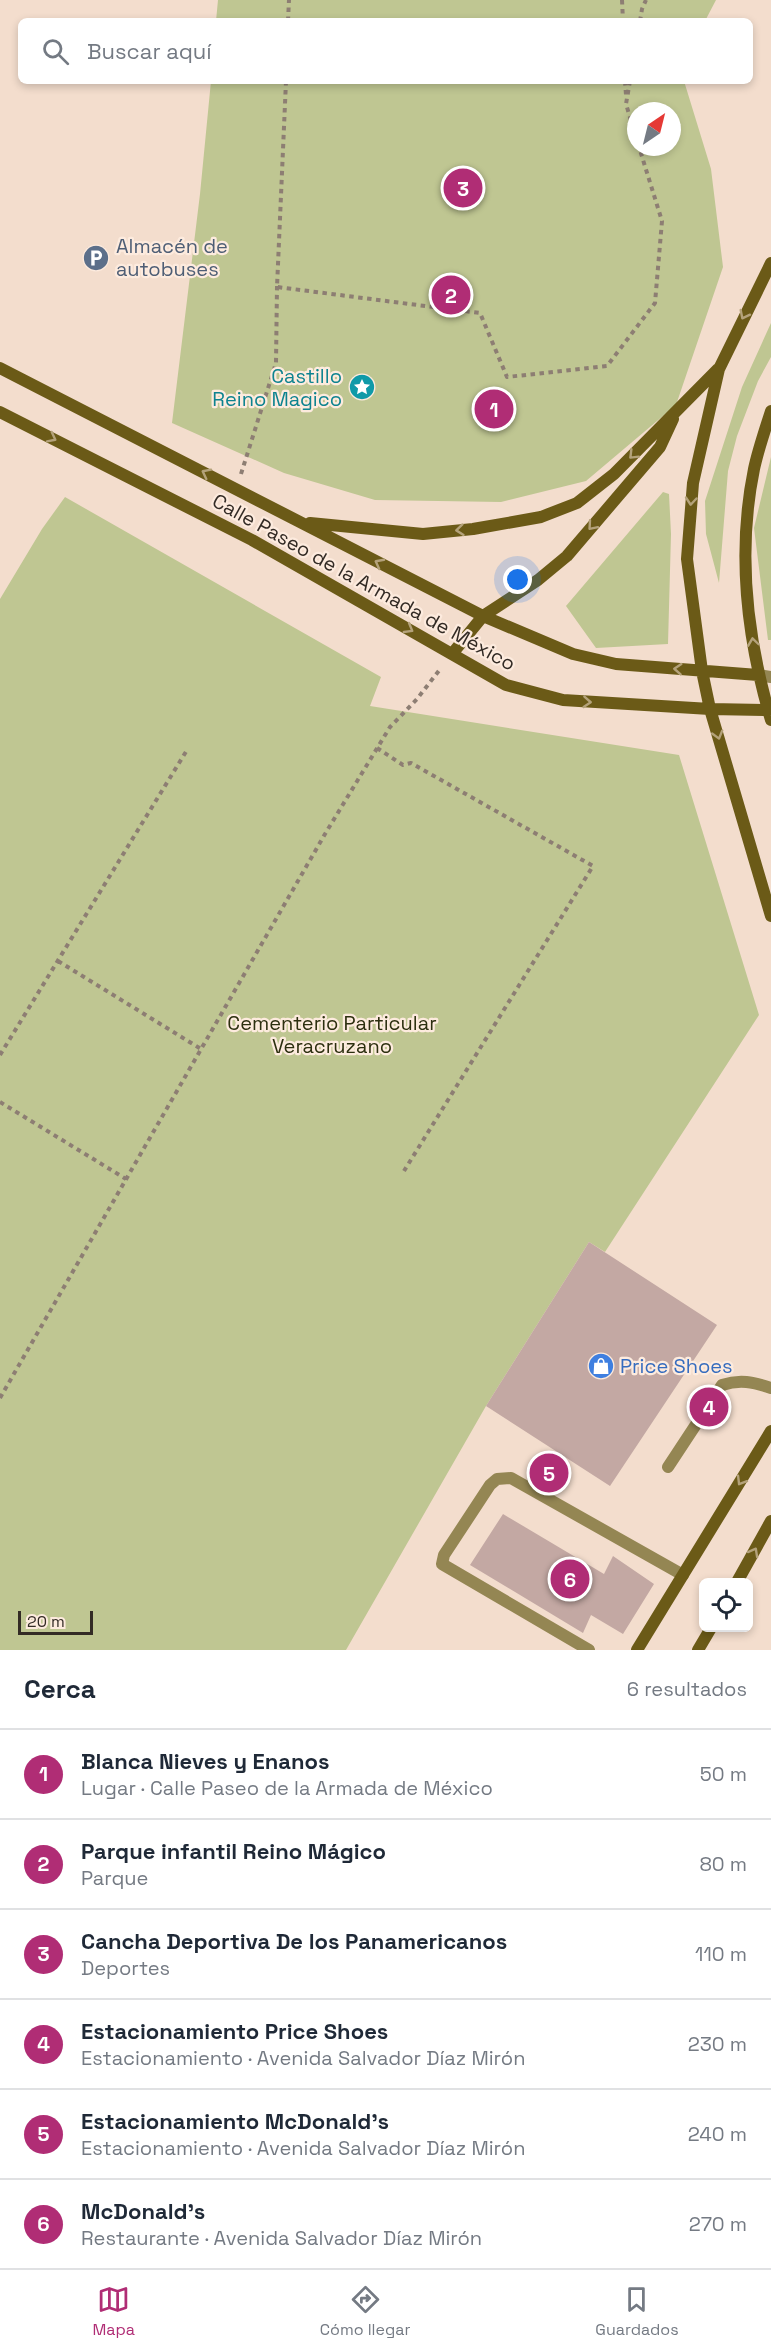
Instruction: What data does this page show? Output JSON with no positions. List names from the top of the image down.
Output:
{
  "streets": {
    "main road": ["Calle Paseo de la Armada de México"]
  },
  "parks": ["Cementerio Particular Veracruzano"],
  "places": {
    "parking": ["Almacén de autobuses"],
    "place": ["Castillo Reino Magico"],
    "shop": ["Price Shoes"]
  },
  "scale_bar": "20 m",
  "north": "top right",
  "page": {
    "search": "Buscar aquí",
    "pins": [
      "3",
      "2",
      "1",
      "4",
      "5",
      "6"
    ],
    "scale": "20 m",
    "heading": ["Cerca", "6 resultados"],
    "list": [
      {
        "mark": "1",
        "name": "Blanca Nieves y Enanos",
        "note": "Lugar · Calle Paseo de la Armada de México",
        "value": "50 m"
      },
      {
        "mark": "2",
        "name": "Parque infantil Reino Mágico",
        "note": "Parque",
        "value": "80 m"
      },
      {
        "mark": "3",
        "name": "Cancha Deportiva De los Panamericanos",
        "note": "Deportes",
        "value": "110 m"
      },
      {
        "mark": "4",
        "name": "Estacionamiento Price Shoes",
        "note": "Estacionamiento · Avenida Salvador Díaz Mirón",
        "value": "230 m"
      },
      {
        "mark": "5",
        "name": "Estacionamiento McDonald's",
        "note": "Estacionamiento · Avenida Salvador Díaz Mirón",
        "value": "240 m"
      },
      {
        "mark": "6",
        "name": "McDonald's",
        "note": "Restaurante · Avenida Salvador Díaz Mirón",
        "value": "270 m"
      }
    ],
    "nav": ["Mapa", "Cómo llegar", "Guardados"]
  }
}
